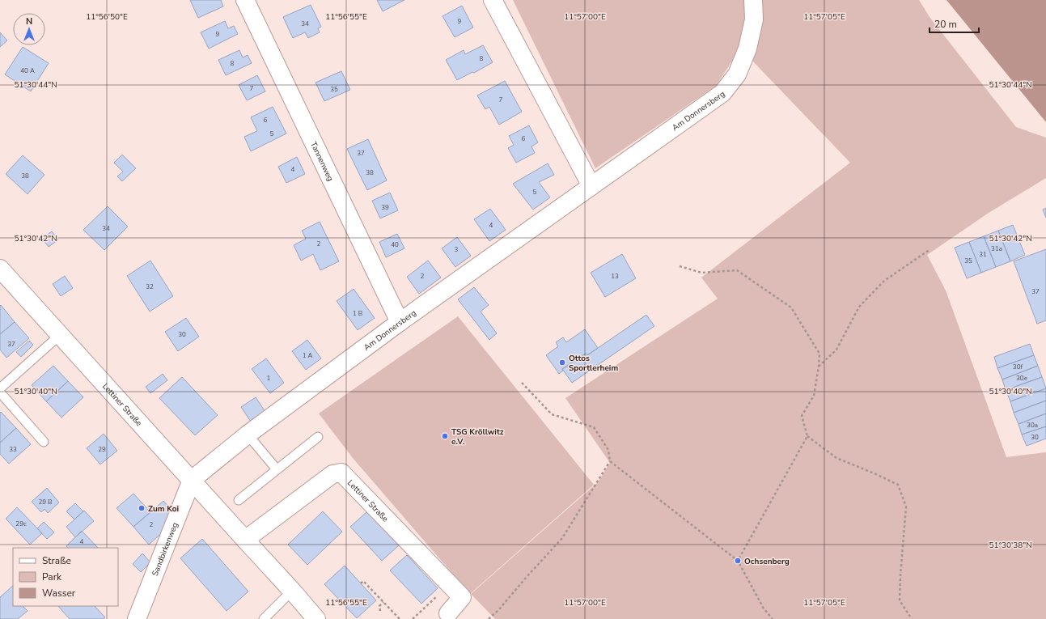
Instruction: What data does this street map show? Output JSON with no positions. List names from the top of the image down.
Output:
{
  "streets": {
    "street": [
      "Am Donnersberg",
      "Tannenweg",
      "Lettiner Straße",
      "Sandbirkenweg"
    ]
  },
  "crossings": [
    ["Am Donnersberg", "Tannenweg"],
    ["Am Donnersberg", "Lettiner Straße"],
    ["Am Donnersberg", "Sandbirkenweg"],
    ["Lettiner Straße", "Sandbirkenweg"]
  ],
  "places": [
    "Ottos Sportlerheim",
    "TSG Kröllwitz e.V.",
    "Zum Koi",
    "Ochsenberg"
  ],
  "house_numbers": [
    "9",
    "34",
    "9",
    "8",
    "8",
    "40 A",
    "7",
    "35",
    "7",
    "6",
    "5",
    "6",
    "37",
    "4",
    "38",
    "38",
    "5",
    "39",
    "4",
    "34",
    "2",
    "40",
    "31a",
    "3",
    "31",
    "35",
    "2",
    "13",
    "32",
    "37",
    "1 B",
    "30",
    "37",
    "1 A",
    "30f",
    "1",
    "30e",
    "30a",
    "30",
    "33",
    "29",
    "29 B",
    "29c",
    "2",
    "4"
  ],
  "legend": ["Straße", "Park", "Wasser"],
  "scale_bar": "20 m",
  "north": "top",
  "coordinates": [
    "11°56'50\"E",
    "11°56'55\"E",
    "11°57'00\"E",
    "11°57'05\"E",
    "51°30'44\"N",
    "51°30'42\"N",
    "51°30'40\"N",
    "51°30'38\"N"
  ]
}
